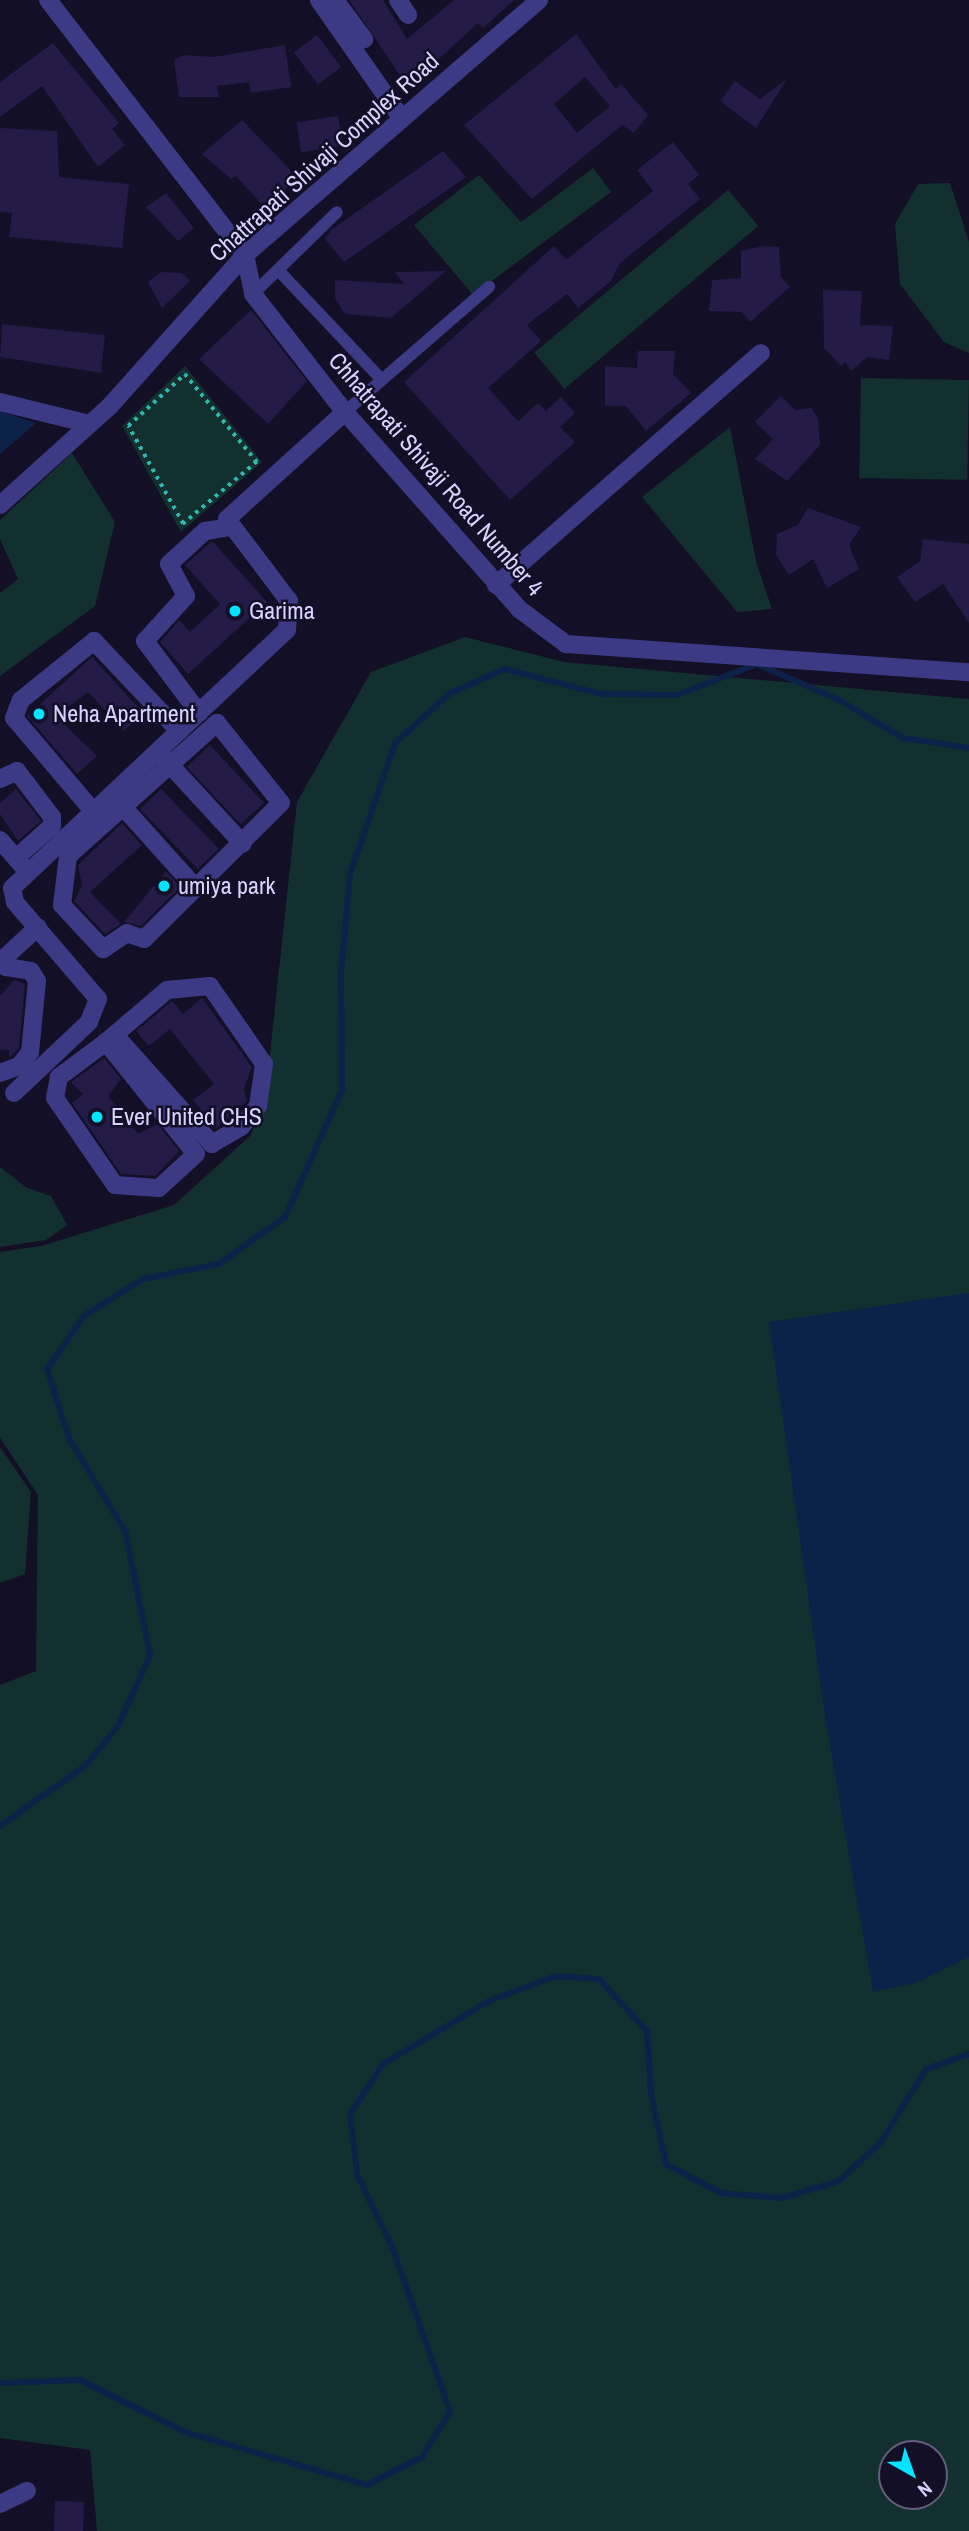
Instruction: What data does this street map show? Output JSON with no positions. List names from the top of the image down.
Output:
{
  "streets": {
    "street": ["Chattrapati Shivaji Complex Road", "Chhatrapati Shivaji Road Number 4"]
  },
  "crossings": [
    ["Chattrapati Shivaji Complex Road", "Chhatrapati Shivaji Road Number 4"]
  ],
  "places": [
    "Garima",
    "Neha Apartment",
    "umiya park",
    "Ever United CHS"
  ],
  "north": "bottom right"
}
